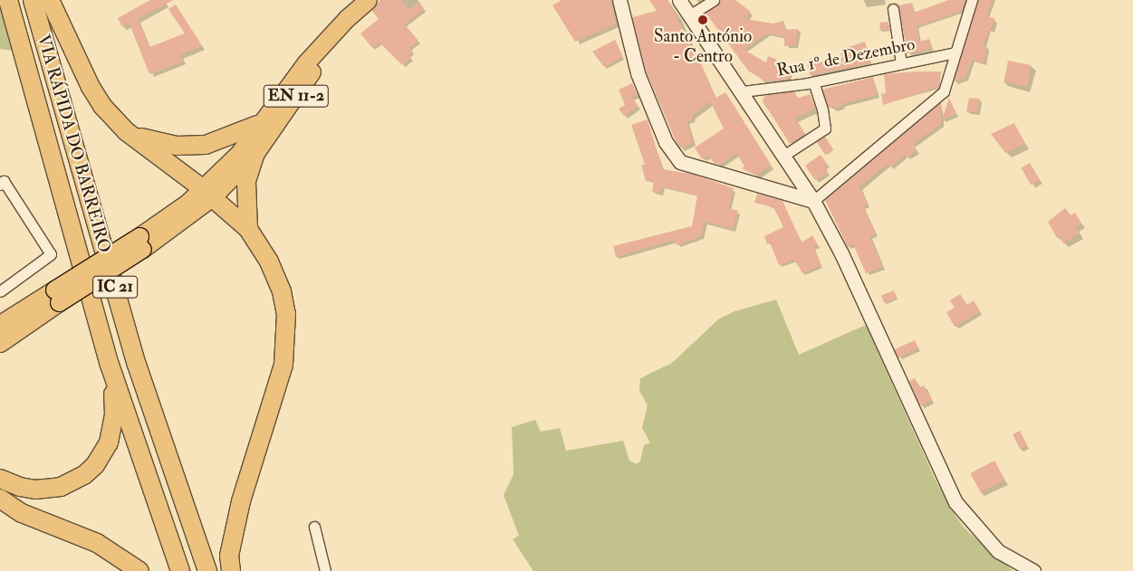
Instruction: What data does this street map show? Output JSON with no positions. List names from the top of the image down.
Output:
{
  "streets": {
    "highway": ["VIA RÁPIDA DO BARREIRO", "IC 21"],
    "main road": ["EN 11-2"],
    "street": ["Rua 1º de Dezembro"]
  },
  "places": ["Santo António - Centro"]
}
